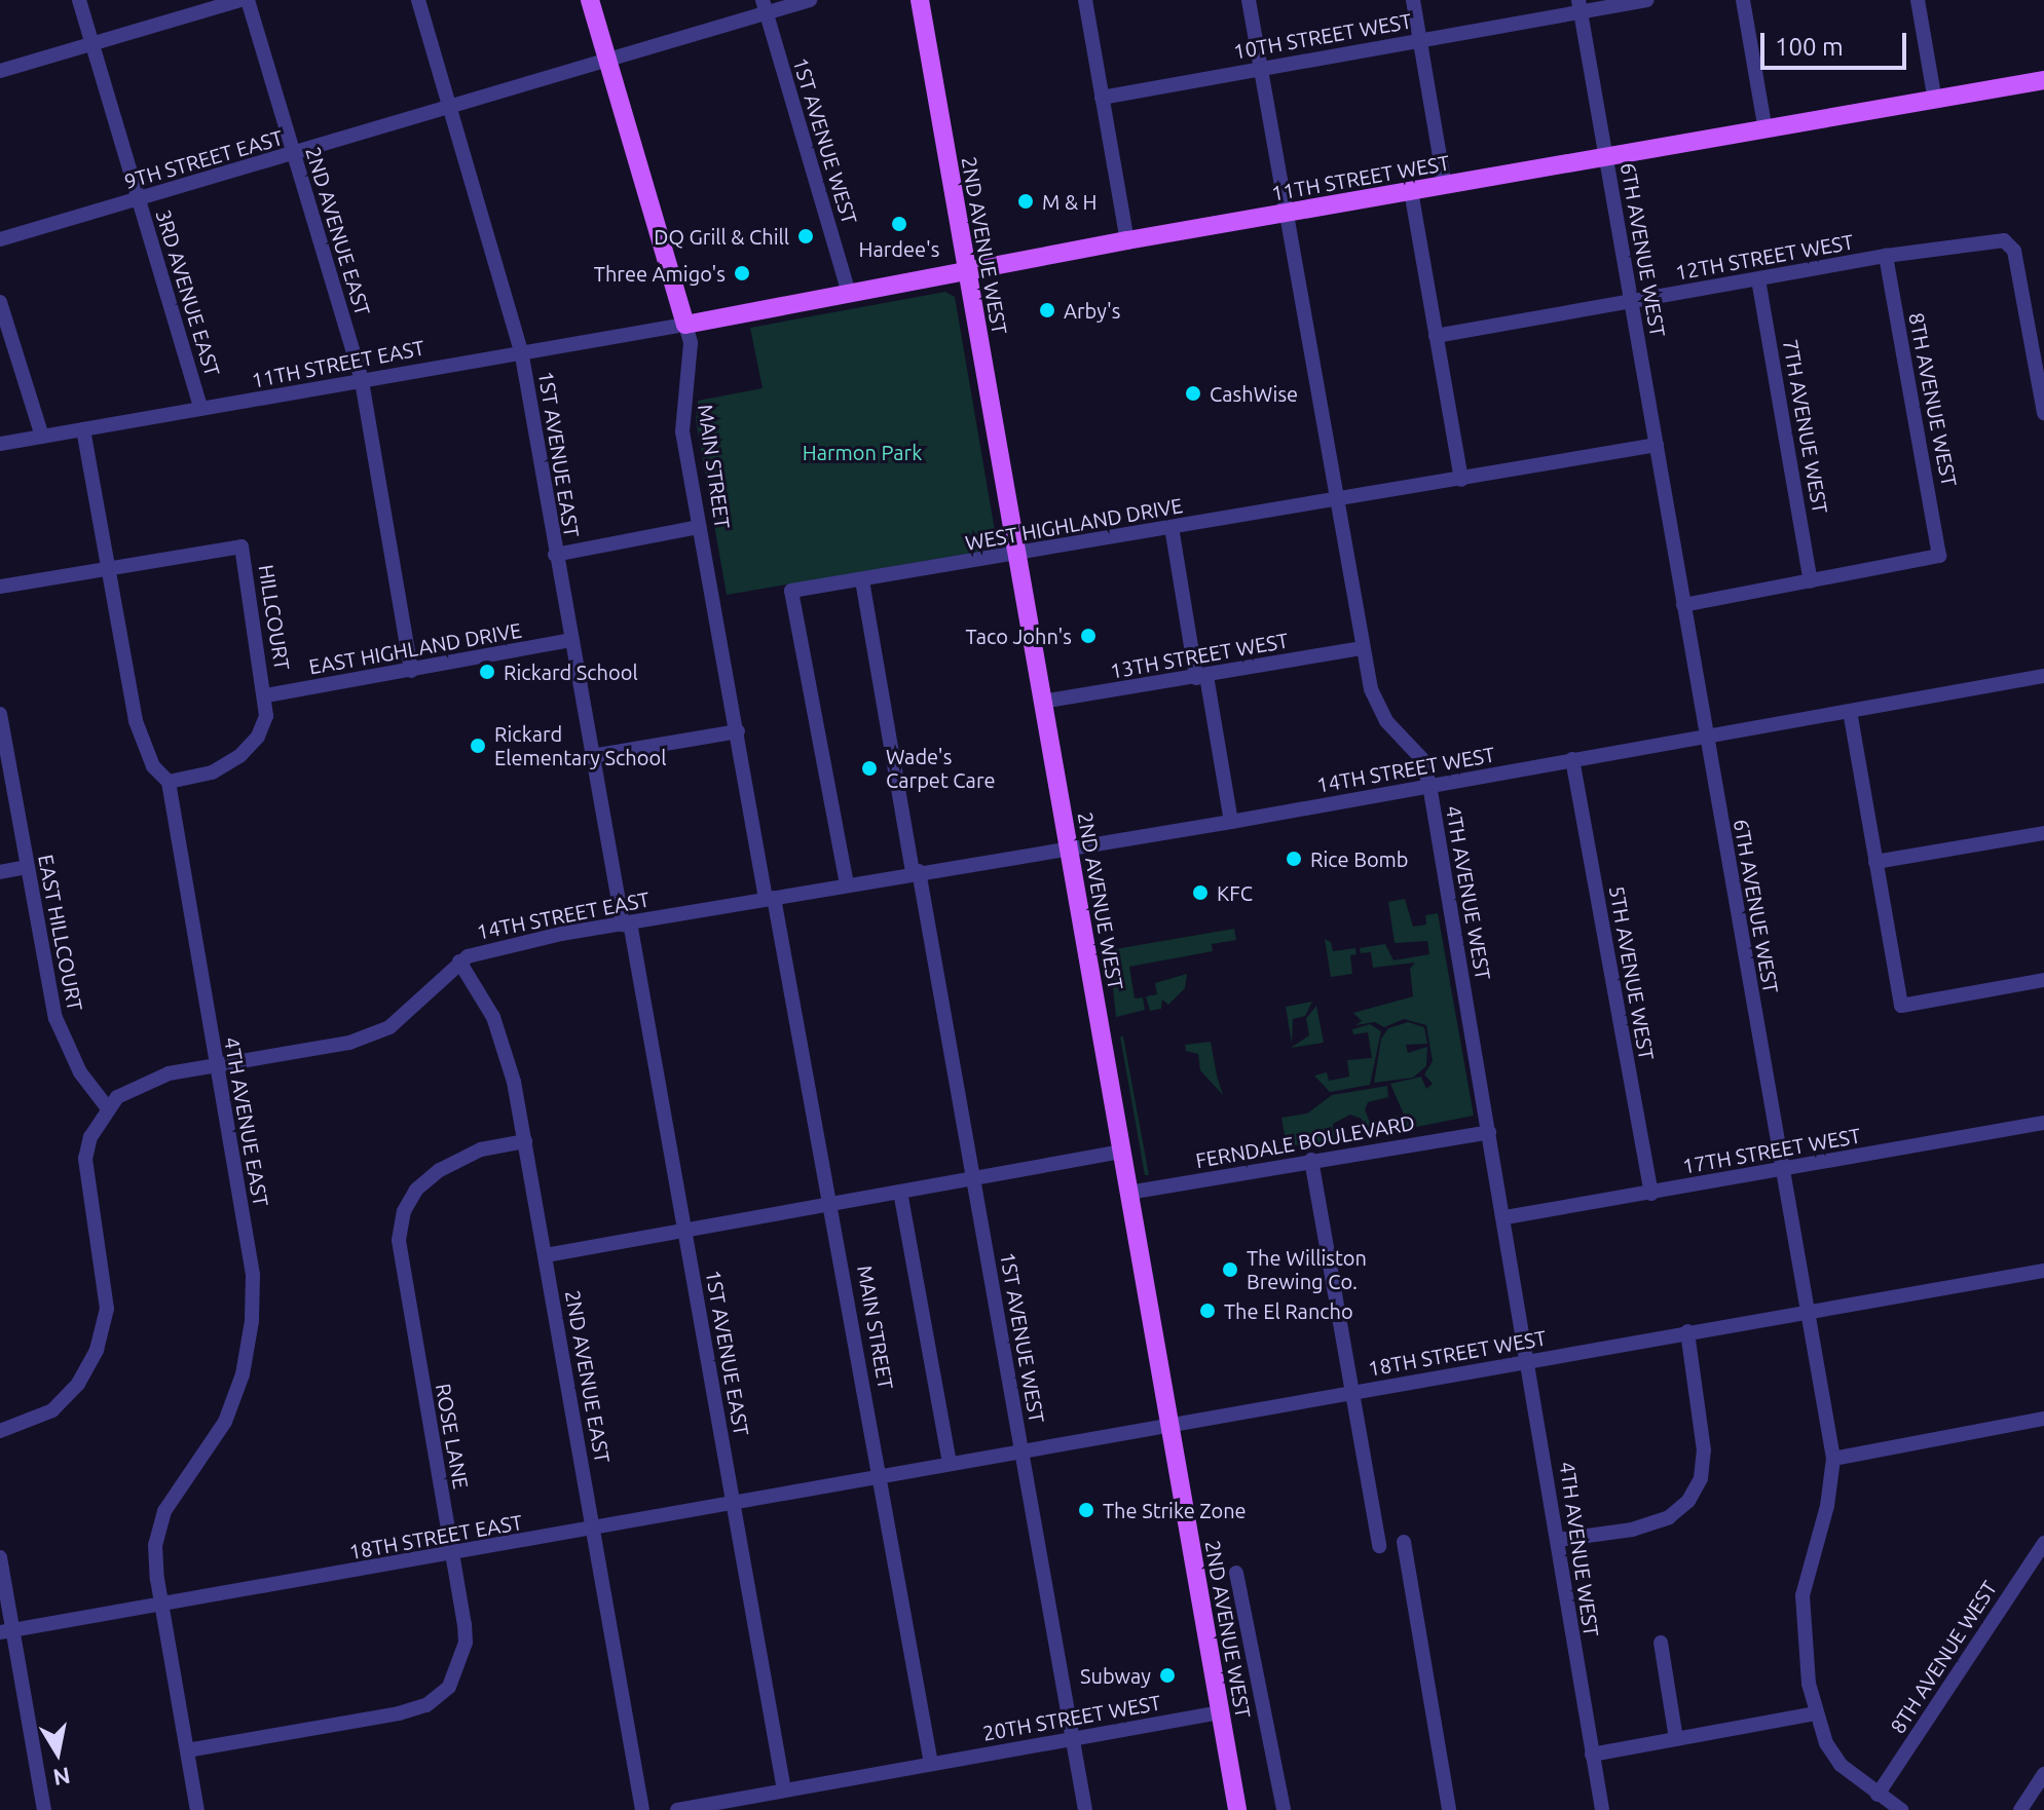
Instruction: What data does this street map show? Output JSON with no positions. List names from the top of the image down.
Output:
{
  "streets": {
    "main road": ["11TH STREET WEST", "2ND AVENUE WEST", "MAIN STREET"],
    "street": [
      "10TH STREET WEST",
      "1ST AVENUE WEST",
      "9TH STREET EAST",
      "2ND AVENUE EAST",
      "6TH AVENUE WEST",
      "12TH STREET WEST",
      "3RD AVENUE EAST",
      "11TH STREET EAST",
      "8TH AVENUE WEST",
      "7TH AVENUE WEST",
      "1ST AVENUE EAST",
      "WEST HIGHLAND DRIVE",
      "HILLCOURT",
      "EAST HIGHLAND DRIVE",
      "13TH STREET WEST",
      "14TH STREET WEST",
      "4TH AVENUE WEST",
      "14TH STREET EAST",
      "EAST HILLCOURT",
      "5TH AVENUE WEST",
      "4TH AVENUE EAST",
      "FERNDALE BOULEVARD",
      "17TH STREET WEST",
      "18TH STREET WEST",
      "ROSE LANE",
      "18TH STREET EAST",
      "20TH STREET WEST"
    ]
  },
  "crossings": [
    ["10TH STREET WEST", "6TH AVENUE WEST"],
    ["10TH STREET WEST", "4TH AVENUE WEST"],
    ["1ST AVENUE WEST", "9TH STREET EAST"],
    ["1ST AVENUE WEST", "11TH STREET WEST"],
    ["1ST AVENUE WEST", "WEST HIGHLAND DRIVE"],
    ["1ST AVENUE WEST", "14TH STREET WEST"],
    ["1ST AVENUE WEST", "18TH STREET WEST"],
    ["1ST AVENUE WEST", "20TH STREET WEST"],
    ["9TH STREET EAST", "2ND AVENUE EAST"],
    ["9TH STREET EAST", "3RD AVENUE EAST"],
    ["9TH STREET EAST", "1ST AVENUE EAST"],
    ["9TH STREET EAST", "MAIN STREET"],
    ["11TH STREET WEST", "2ND AVENUE WEST"],
    ["11TH STREET WEST", "6TH AVENUE WEST"],
    ["11TH STREET WEST", "11TH STREET EAST"],
    ["11TH STREET WEST", "MAIN STREET"],
    ["11TH STREET WEST", "4TH AVENUE WEST"],
    ["2ND AVENUE EAST", "11TH STREET EAST"],
    ["2ND AVENUE EAST", "EAST HIGHLAND DRIVE"],
    ["2ND AVENUE EAST", "14TH STREET EAST"],
    ["2ND AVENUE EAST", "ROSE LANE"],
    ["2ND AVENUE EAST", "18TH STREET EAST"],
    ["2ND AVENUE WEST", "WEST HIGHLAND DRIVE"],
    ["2ND AVENUE WEST", "13TH STREET WEST"],
    ["2ND AVENUE WEST", "14TH STREET WEST"],
    ["2ND AVENUE WEST", "FERNDALE BOULEVARD"],
    ["2ND AVENUE WEST", "18TH STREET WEST"],
    ["2ND AVENUE WEST", "20TH STREET WEST"],
    ["6TH AVENUE WEST", "12TH STREET WEST"],
    ["6TH AVENUE WEST", "8TH AVENUE WEST"],
    ["6TH AVENUE WEST", "WEST HIGHLAND DRIVE"],
    ["6TH AVENUE WEST", "14TH STREET WEST"],
    ["6TH AVENUE WEST", "17TH STREET WEST"],
    ["6TH AVENUE WEST", "18TH STREET WEST"],
    ["12TH STREET WEST", "8TH AVENUE WEST"],
    ["12TH STREET WEST", "7TH AVENUE WEST"],
    ["3RD AVENUE EAST", "11TH STREET EAST"],
    ["11TH STREET EAST", "1ST AVENUE EAST"],
    ["11TH STREET EAST", "MAIN STREET"],
    ["11TH STREET EAST", "4TH AVENUE EAST"],
    ["8TH AVENUE WEST", "7TH AVENUE WEST"],
    ["1ST AVENUE EAST", "EAST HIGHLAND DRIVE"],
    ["1ST AVENUE EAST", "14TH STREET EAST"],
    ["1ST AVENUE EAST", "18TH STREET EAST"],
    ["1ST AVENUE EAST", "20TH STREET WEST"],
    ["MAIN STREET", "14TH STREET WEST"],
    ["MAIN STREET", "14TH STREET EAST"],
    ["MAIN STREET", "18TH STREET WEST"],
    ["MAIN STREET", "18TH STREET EAST"],
    ["MAIN STREET", "20TH STREET WEST"],
    ["WEST HIGHLAND DRIVE", "14TH STREET WEST"],
    ["WEST HIGHLAND DRIVE", "4TH AVENUE WEST"],
    ["HILLCOURT", "EAST HIGHLAND DRIVE"],
    ["HILLCOURT", "4TH AVENUE EAST"],
    ["13TH STREET WEST", "4TH AVENUE WEST"],
    ["14TH STREET WEST", "4TH AVENUE WEST"],
    ["14TH STREET WEST", "14TH STREET EAST"],
    ["14TH STREET WEST", "5TH AVENUE WEST"],
    ["4TH AVENUE WEST", "FERNDALE BOULEVARD"],
    ["4TH AVENUE WEST", "17TH STREET WEST"],
    ["4TH AVENUE WEST", "18TH STREET WEST"],
    ["14TH STREET EAST", "EAST HILLCOURT"],
    ["14TH STREET EAST", "4TH AVENUE EAST"],
    ["5TH AVENUE WEST", "17TH STREET WEST"],
    ["4TH AVENUE EAST", "ROSE LANE"],
    ["4TH AVENUE EAST", "18TH STREET EAST"],
    ["18TH STREET WEST", "18TH STREET EAST"],
    ["ROSE LANE", "18TH STREET EAST"]
  ],
  "parks": ["Harmon Park"],
  "places": [
    "M & H",
    "Hardee's",
    "DQ Grill & Chill",
    "Three Amigo's",
    "Arby's",
    "CashWise",
    "Taco John's",
    "Rickard School",
    "Rickard Elementary School",
    "Wade's Carpet Care",
    "Rice Bomb",
    "KFC",
    "The Williston Brewing Co.",
    "The El Rancho",
    "The Strike Zone",
    "Subway"
  ],
  "scale_bar": "100 m",
  "north": "bottom"
}
